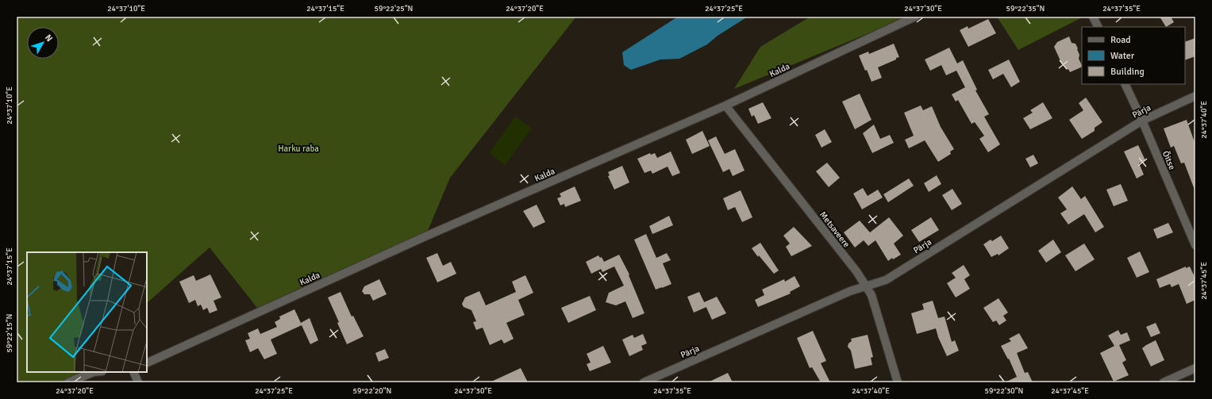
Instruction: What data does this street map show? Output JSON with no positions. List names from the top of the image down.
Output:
{
  "streets": {
    "street": [
      "Kalda",
      "Pärja",
      "Õitse",
      "Metsaveere"
    ]
  },
  "crossings": [
    ["Kalda", "Metsaveere"],
    ["Pärja", "Õitse"],
    ["Pärja", "Metsaveere"]
  ],
  "parks": ["Harku raba"],
  "legend": ["Road", "Water", "Building"],
  "north": "top right",
  "coordinates": [
    "24°37'10\"E",
    "24°37'15\"E",
    "59°22'25\"N",
    "24°37'20\"E",
    "24°37'25\"E",
    "24°37'30\"E",
    "59°22'35\"N",
    "24°37'35\"E",
    "24°37'40\"E",
    "24°37'45\"E",
    "59°22'15\"N",
    "59°22'20\"N",
    "59°22'30\"N"
  ]
}
